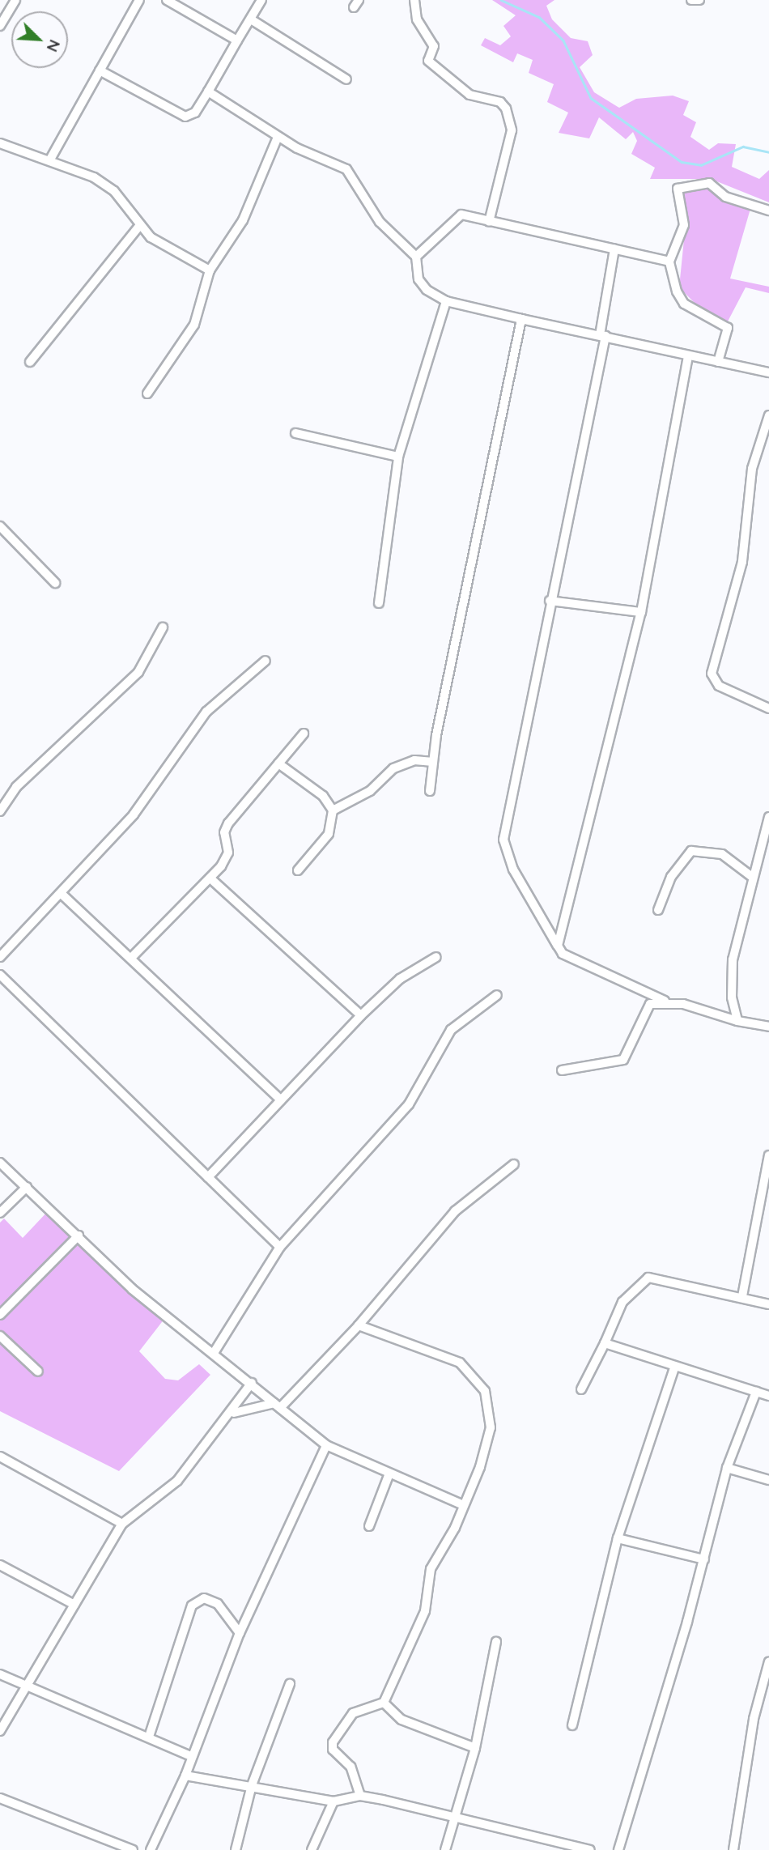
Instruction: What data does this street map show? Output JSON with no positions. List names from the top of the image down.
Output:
{
  "north": "bottom right"
}
